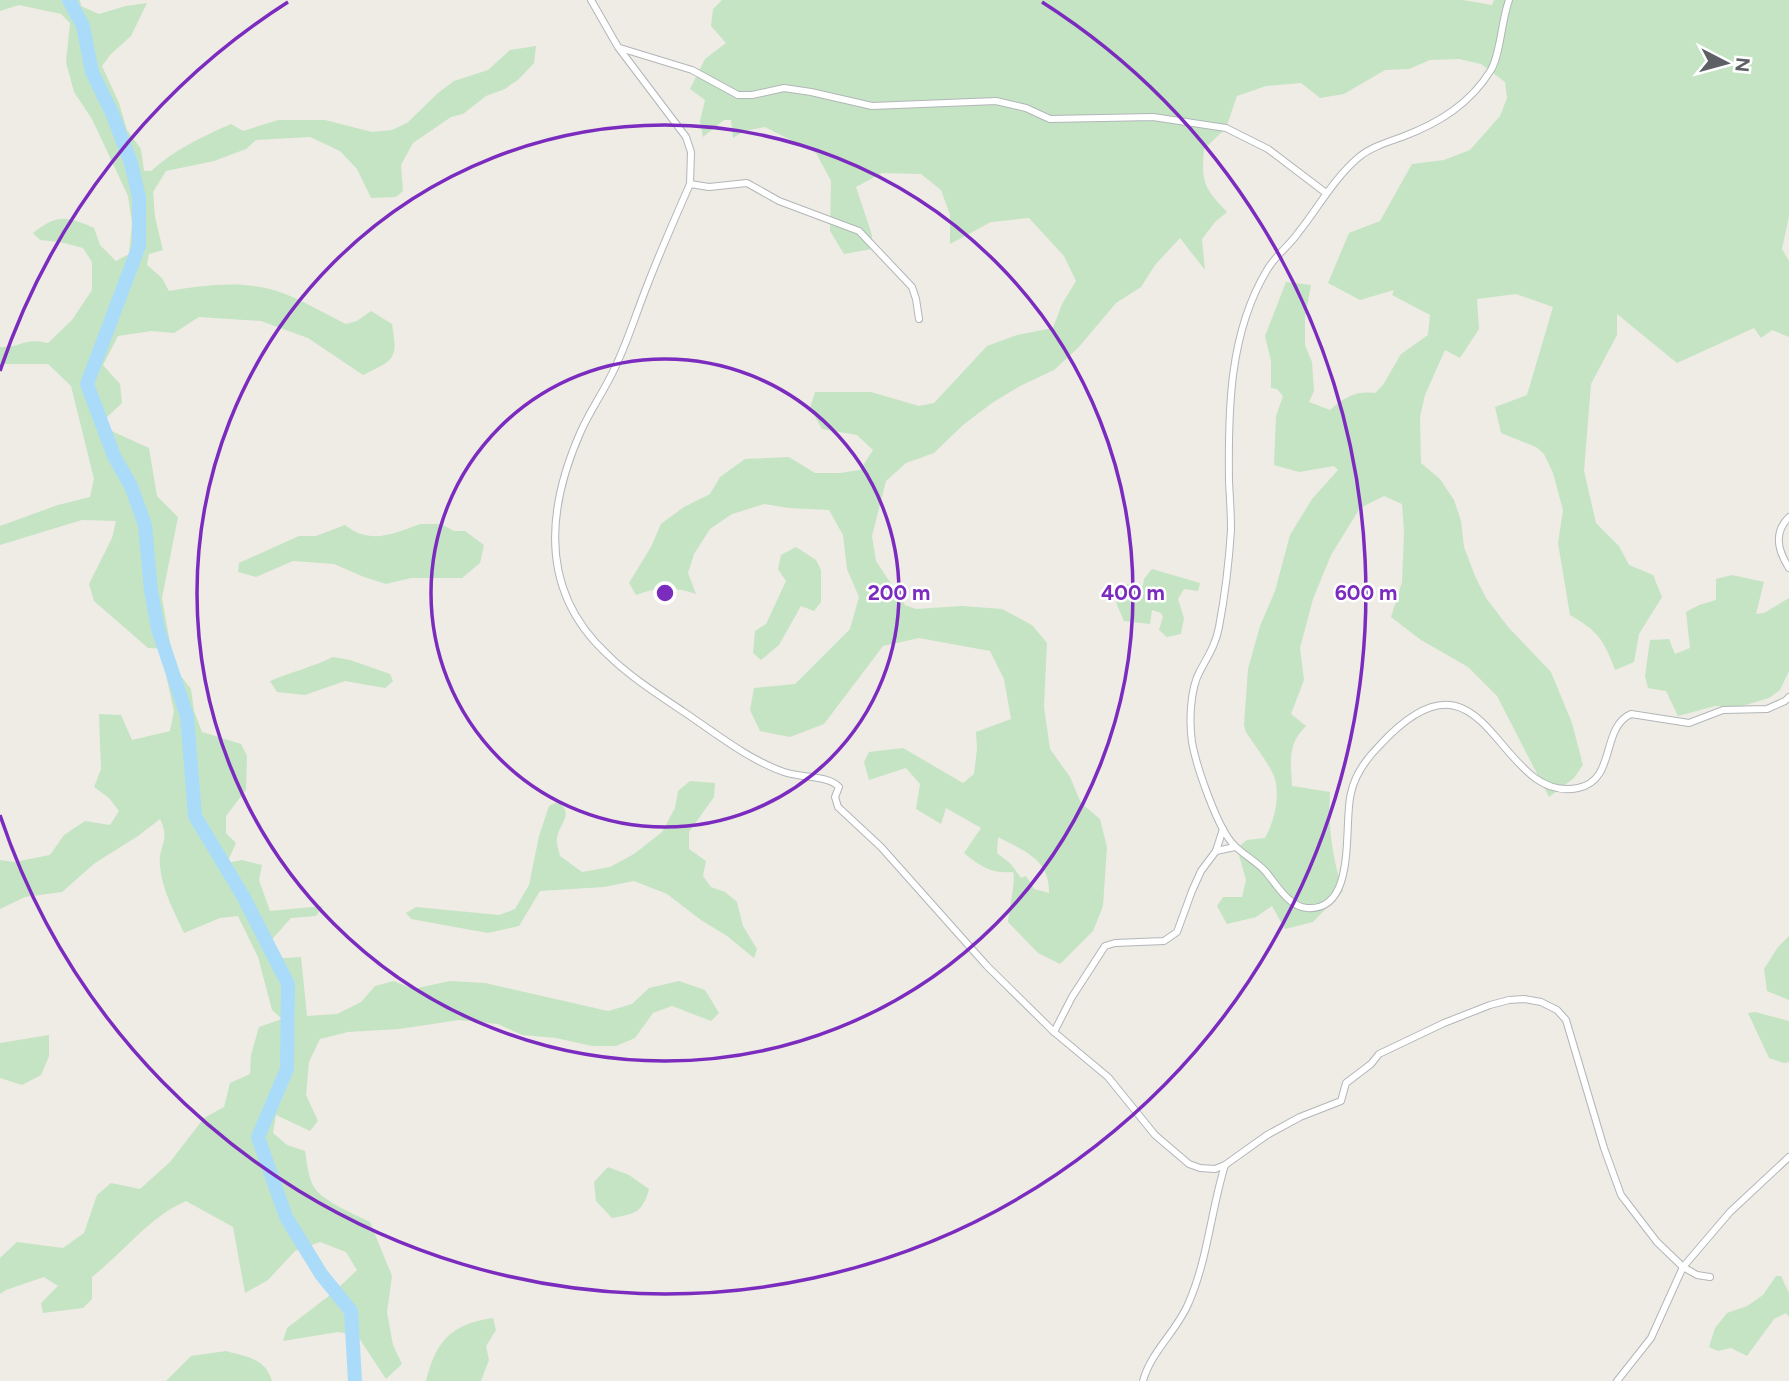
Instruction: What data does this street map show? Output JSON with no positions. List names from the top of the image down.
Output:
{
  "north": "right",
  "rings": ["200 m", "400 m", "600 m"]
}
